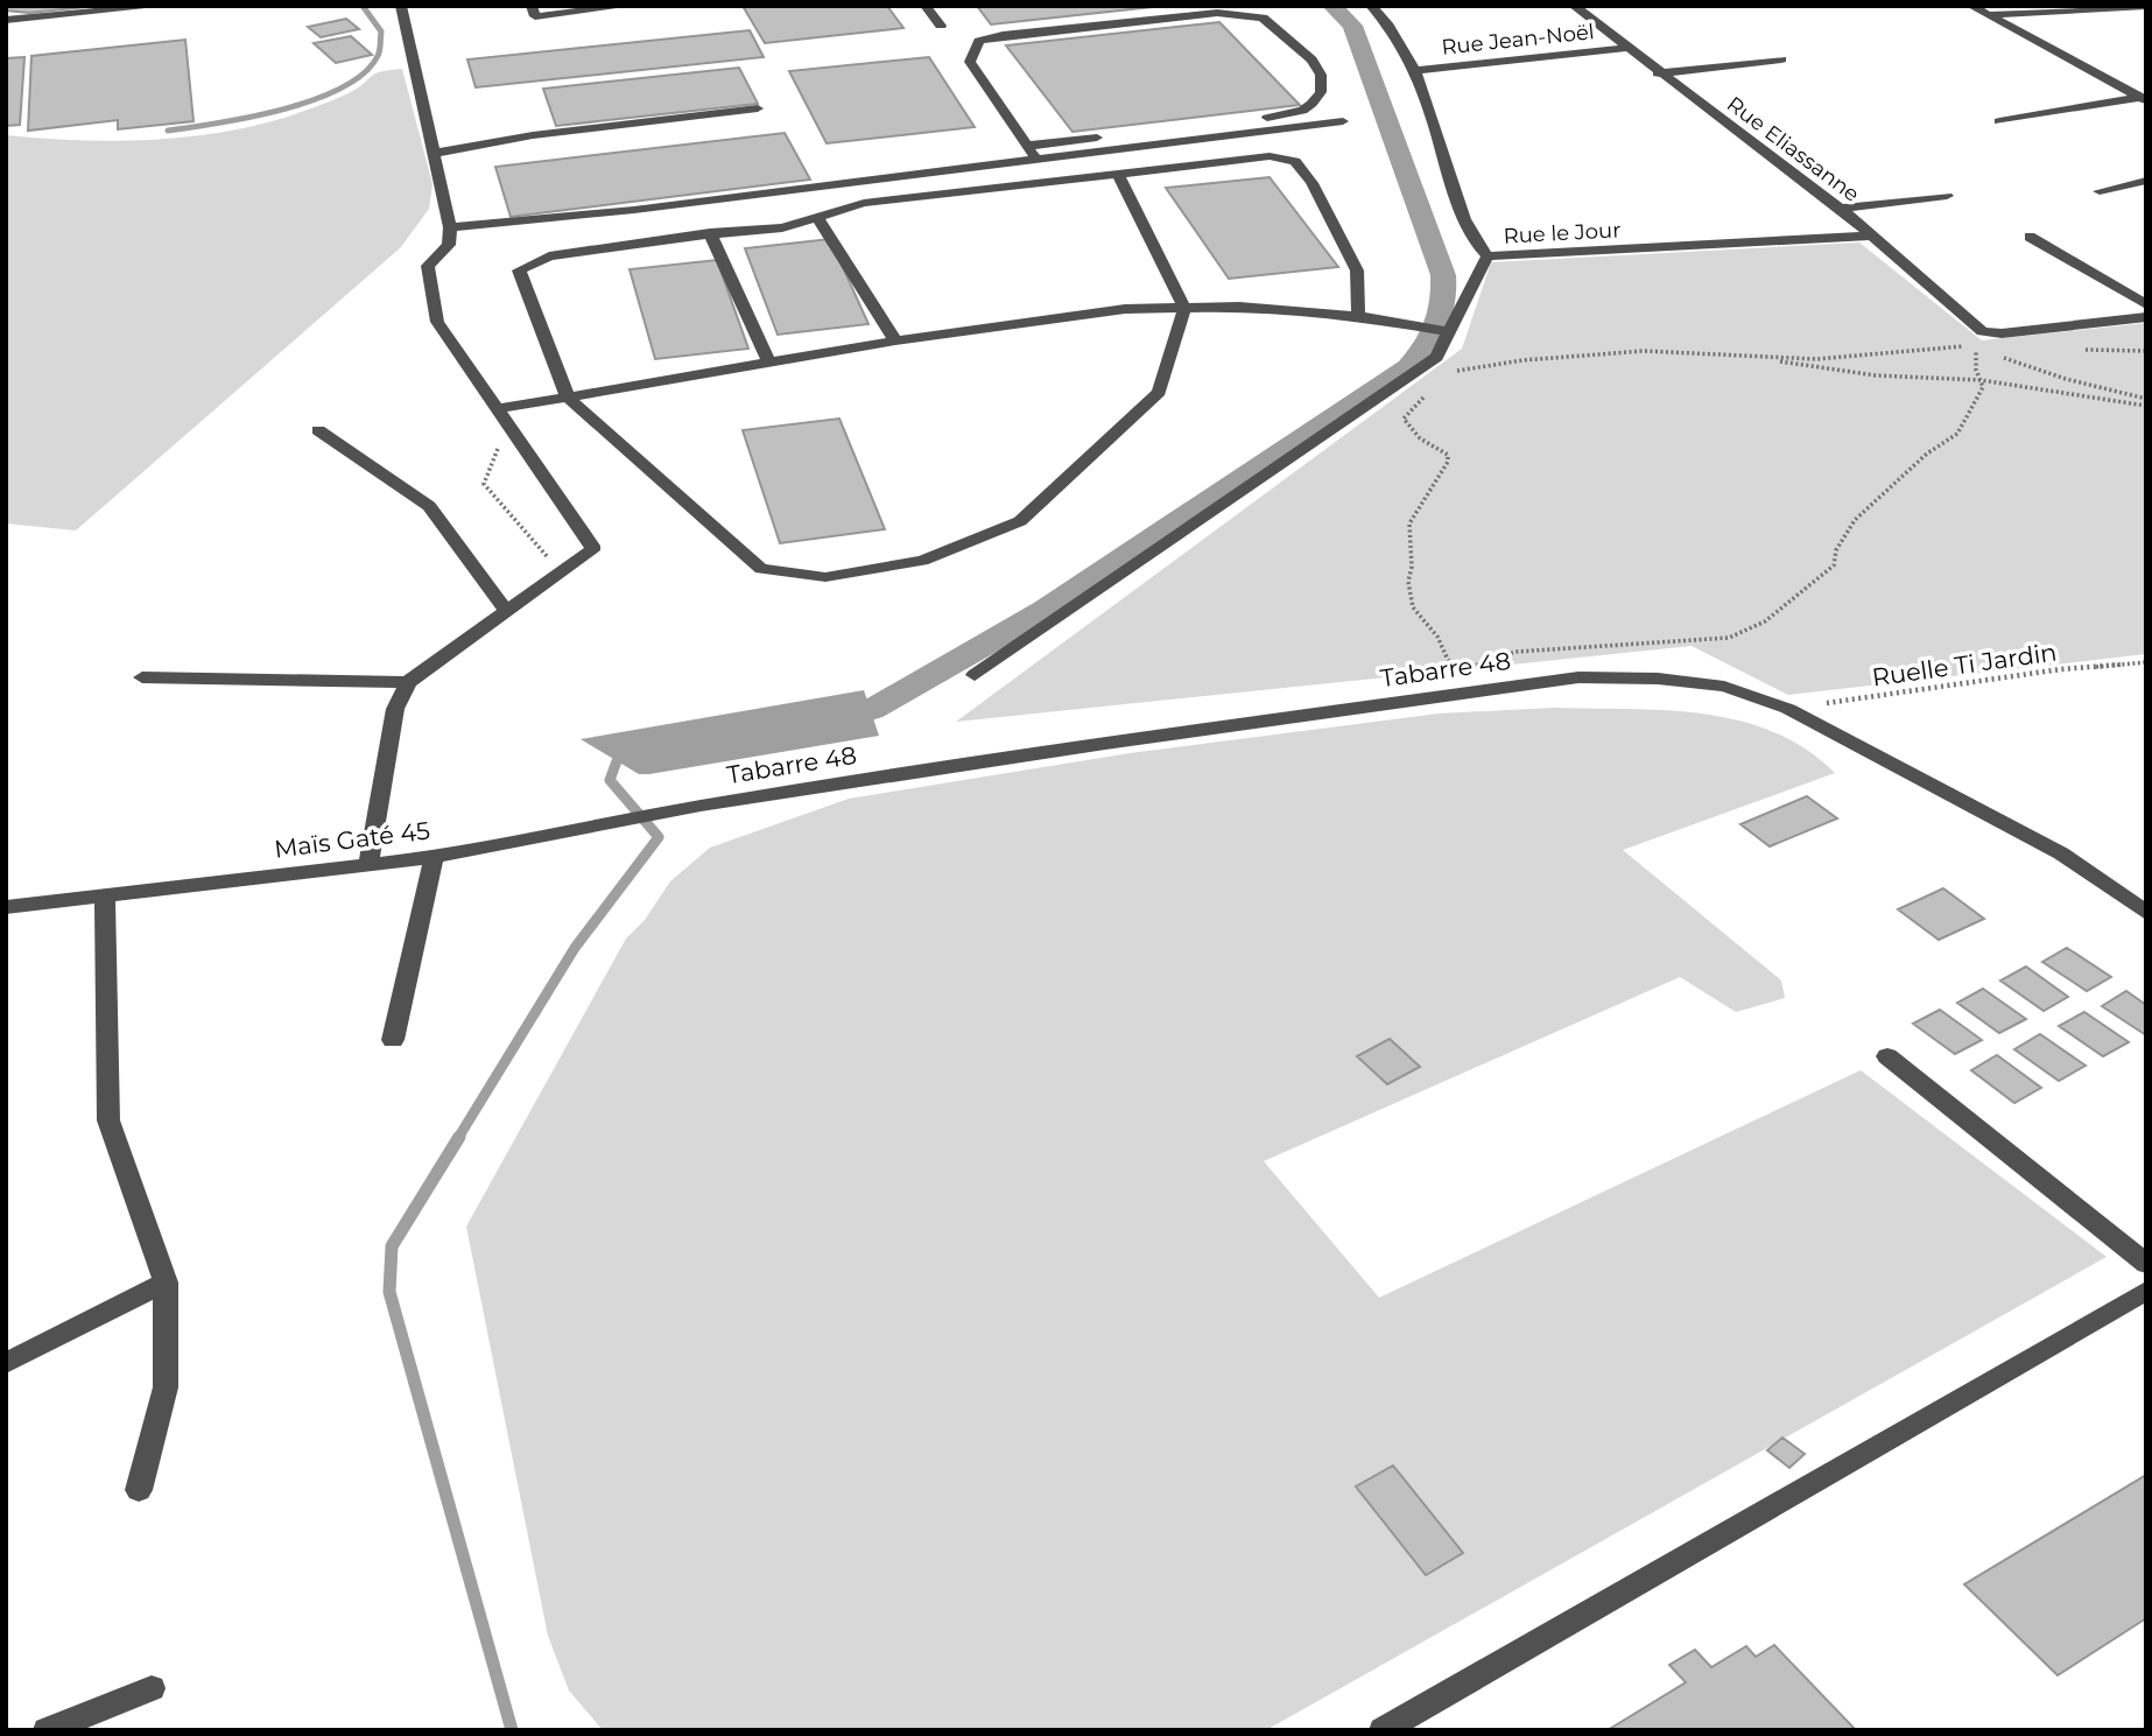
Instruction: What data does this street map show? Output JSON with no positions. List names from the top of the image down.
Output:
{
  "streets": {
    "street": [
      "Rue Jean-Noël",
      "Rue Eliassanne",
      "Rue le Jour",
      "Tabarre 48",
      "Maïs Gaté 45"
    ],
    "path": ["Ruelle Ti Jardin"]
  },
  "crossings": [
    ["Rue Jean-Noël", "Rue Eliassanne"],
    ["Rue Jean-Noël", "Rue le Jour"],
    ["Rue Eliassanne", "Rue le Jour"],
    ["Ruelle Ti Jardin", "Tabarre 48"],
    ["Tabarre 48", "Maïs Gaté 45"]
  ]
}
